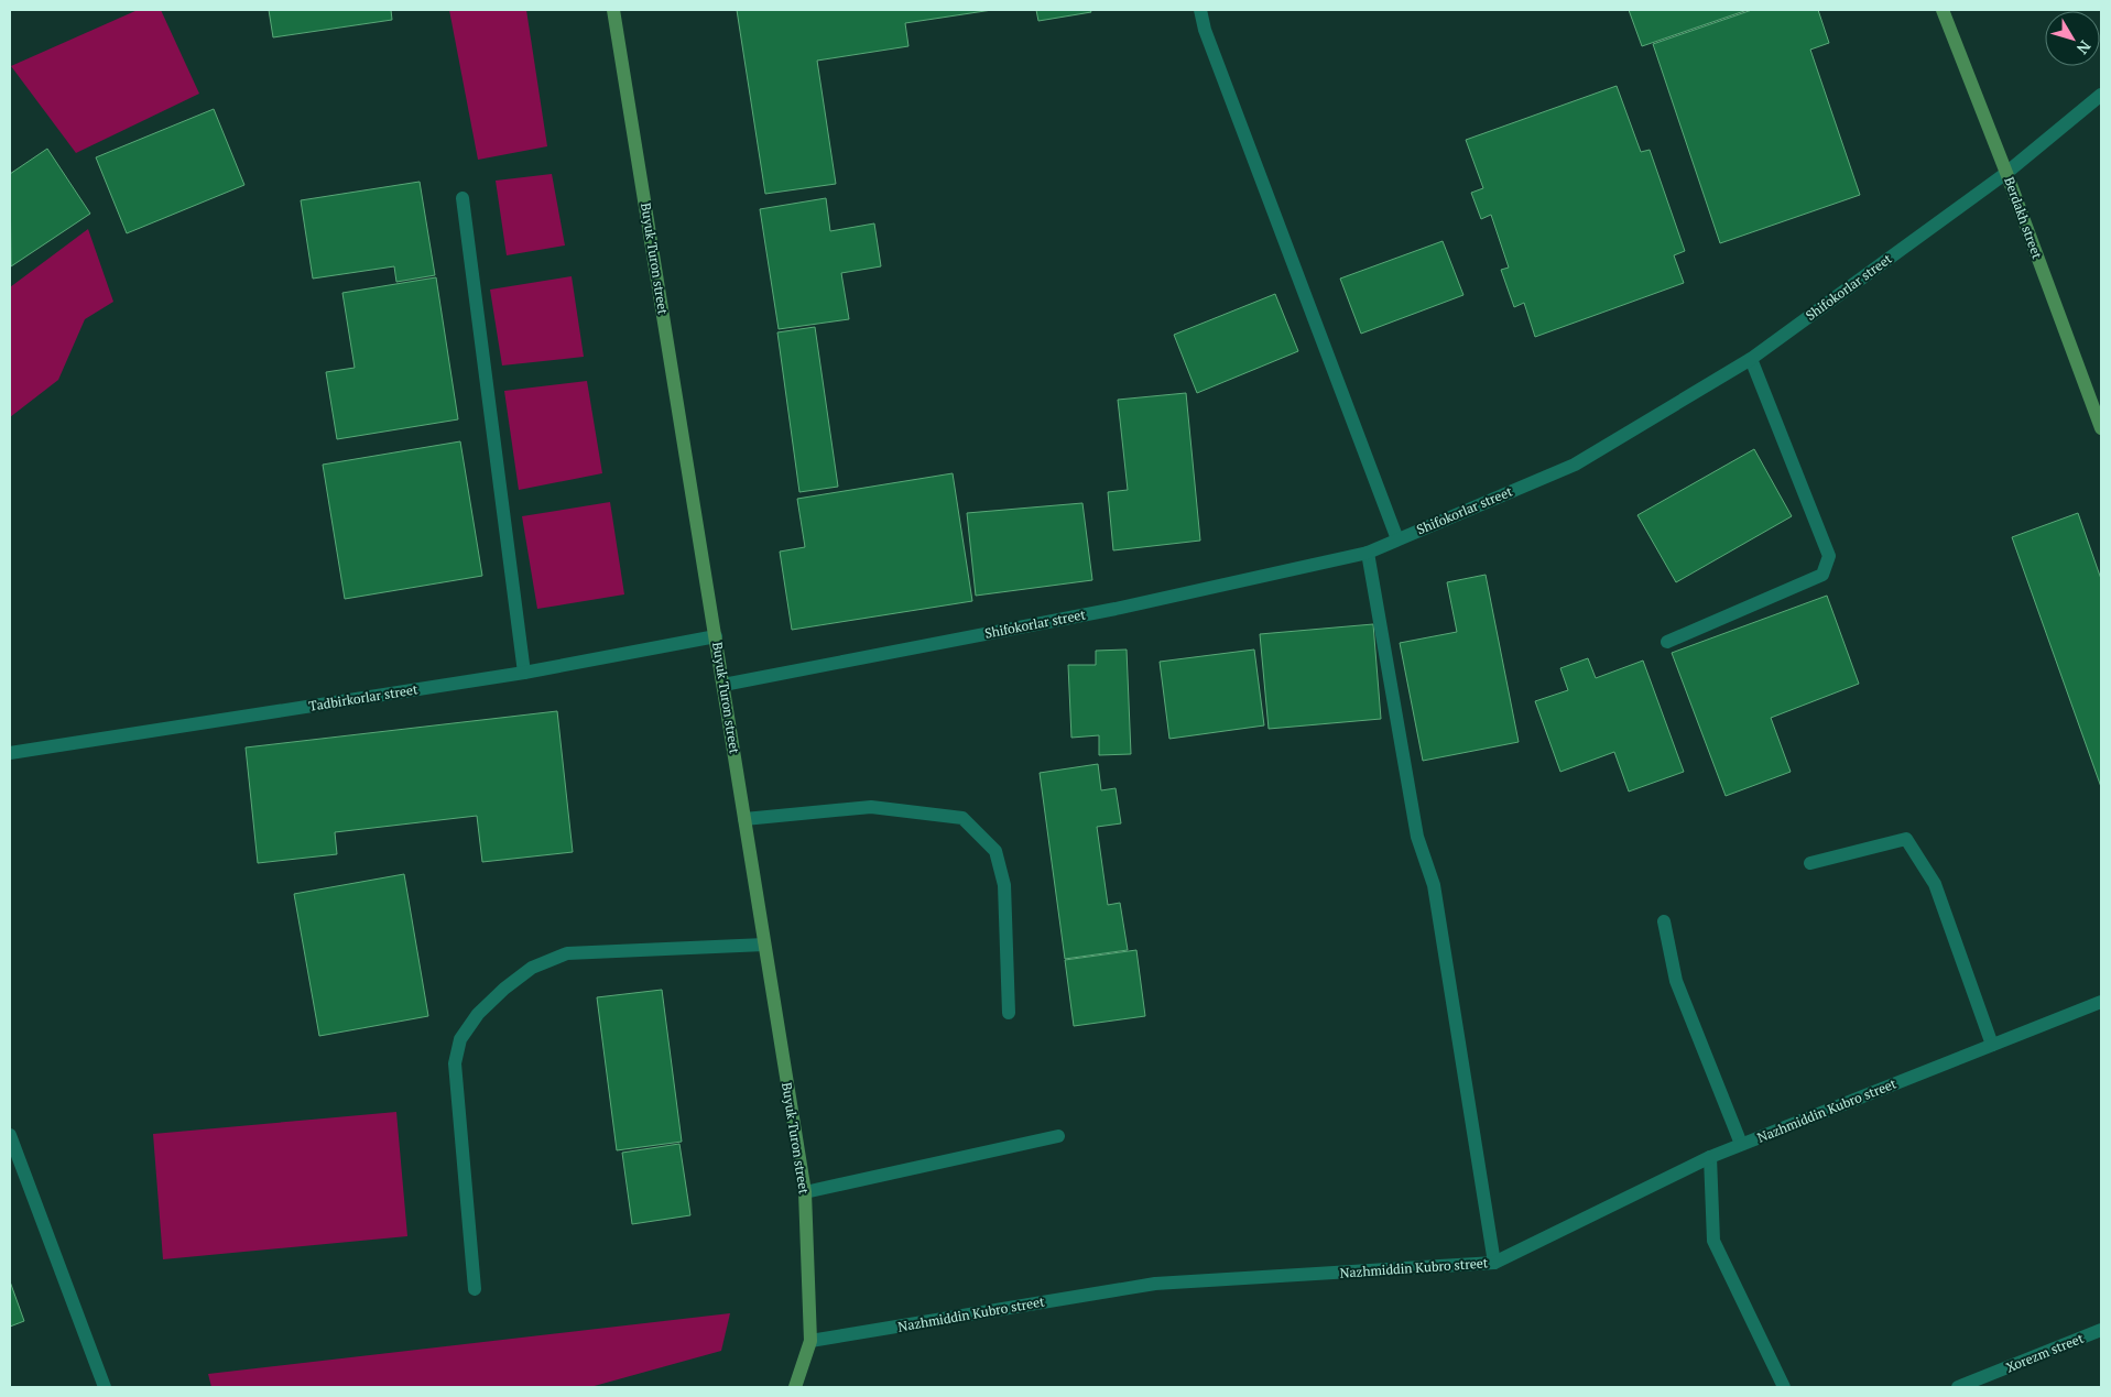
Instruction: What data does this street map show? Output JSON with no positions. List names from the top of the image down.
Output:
{
  "streets": {
    "street": [
      "Berdakh street",
      "Buyuk Turon street",
      "Shifokorlar street",
      "Tadbirkorlar street",
      "Nazhmiddin Kubro street",
      "Xorezm street"
    ]
  },
  "crossings": [
    ["Berdakh street", "Shifokorlar street"],
    ["Buyuk Turon street", "Shifokorlar street"],
    ["Buyuk Turon street", "Tadbirkorlar street"],
    ["Buyuk Turon street", "Nazhmiddin Kubro street"]
  ],
  "north": "bottom right"
}
